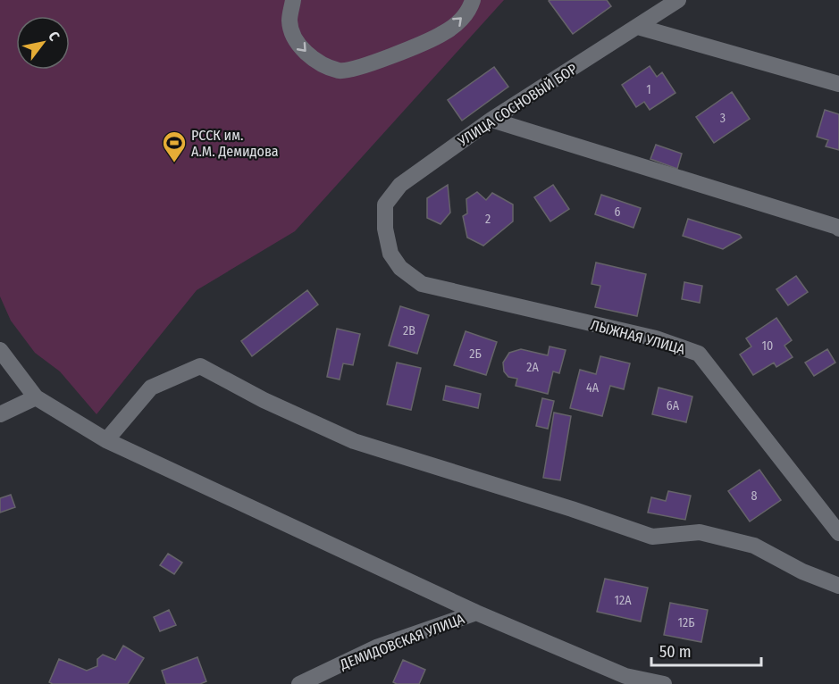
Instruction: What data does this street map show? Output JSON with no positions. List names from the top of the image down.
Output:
{
  "streets": {
    "street": ["УЛИЦА СОСНОВЫЙ БОР", "ЛЫЖНАЯ УЛИЦА", "ДЕМИДОВСКАЯ УЛИЦА"]
  },
  "crossings": [
    ["УЛИЦА СОСНОВЫЙ БОР", "ЛЫЖНАЯ УЛИЦА"]
  ],
  "places": {
    "sports": ["РССК им. А.М. Демидова"]
  },
  "house_numbers": [
    "1",
    "3",
    "6",
    "2",
    "2В",
    "10",
    "2Б",
    "2А",
    "4А",
    "6А",
    "8",
    "12А",
    "12Б"
  ],
  "scale_bar": "50 m",
  "north": "top right"
}
